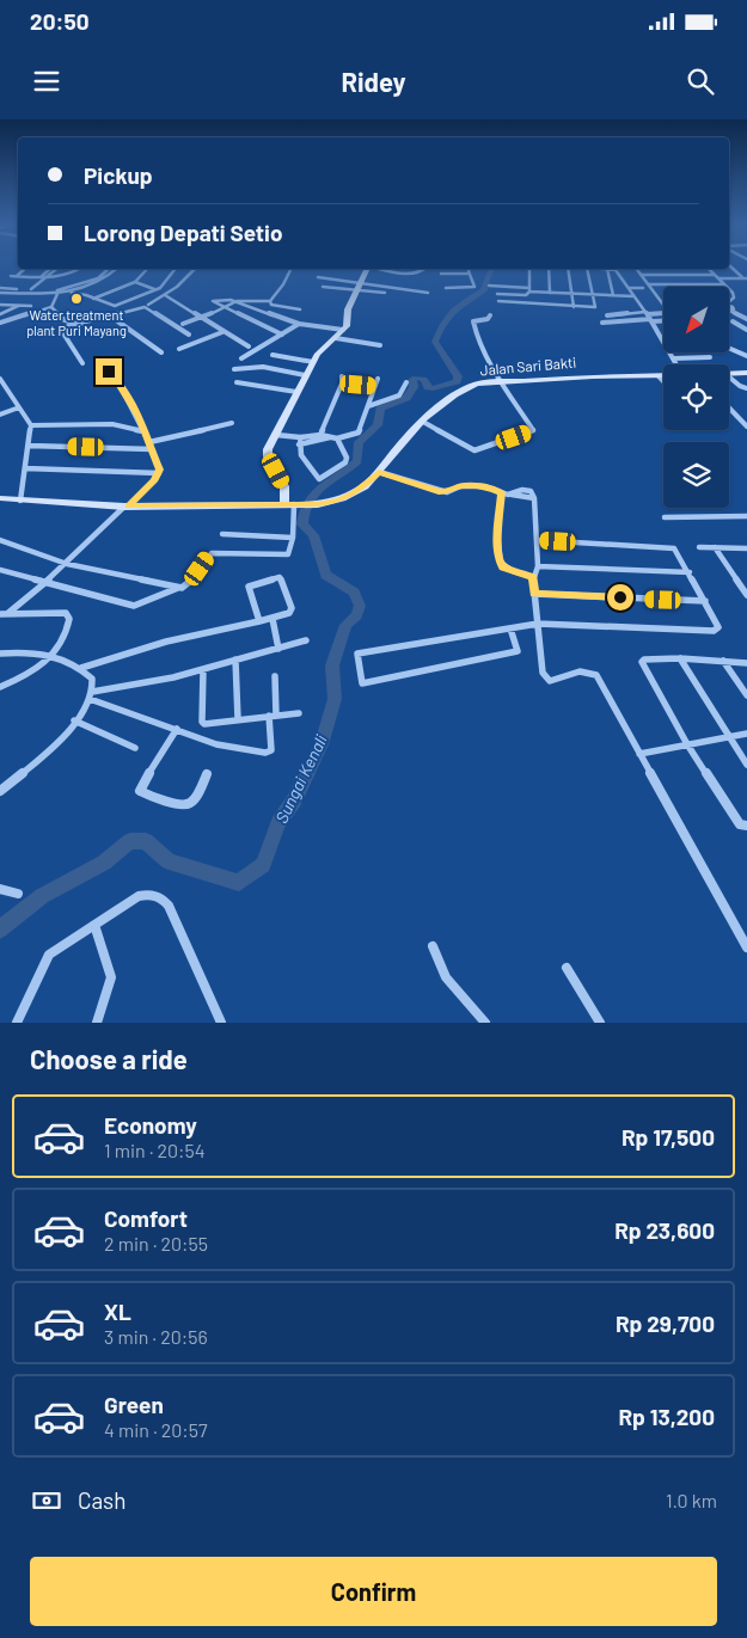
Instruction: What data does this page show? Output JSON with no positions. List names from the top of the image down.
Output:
{
  "streets": {
    "main road": ["Jalan Sari Bakti"]
  },
  "water": ["Sungai Kenali"],
  "places": ["Water treatment plant Puri Mayang"],
  "north": "bottom left",
  "page": {
    "status": "20:50",
    "header": "Ridey",
    "banner": ["Pickup", "Lorong Depati Setio"],
    "heading": "Choose a ride",
    "list": [
      {
        "name": "Economy",
        "note": "1 min · 20:54",
        "value": "Rp 17,500"
      },
      {
        "name": "Comfort",
        "note": "2 min · 20:55",
        "value": "Rp 23,600"
      },
      {
        "name": "XL",
        "note": "3 min · 20:56",
        "value": "Rp 29,700"
      },
      {
        "name": "Green",
        "note": "4 min · 20:57",
        "value": "Rp 13,200"
      }
    ],
    "pay": ["Cash", "1.0 km"],
    "buttons": "Confirm"
  }
}
